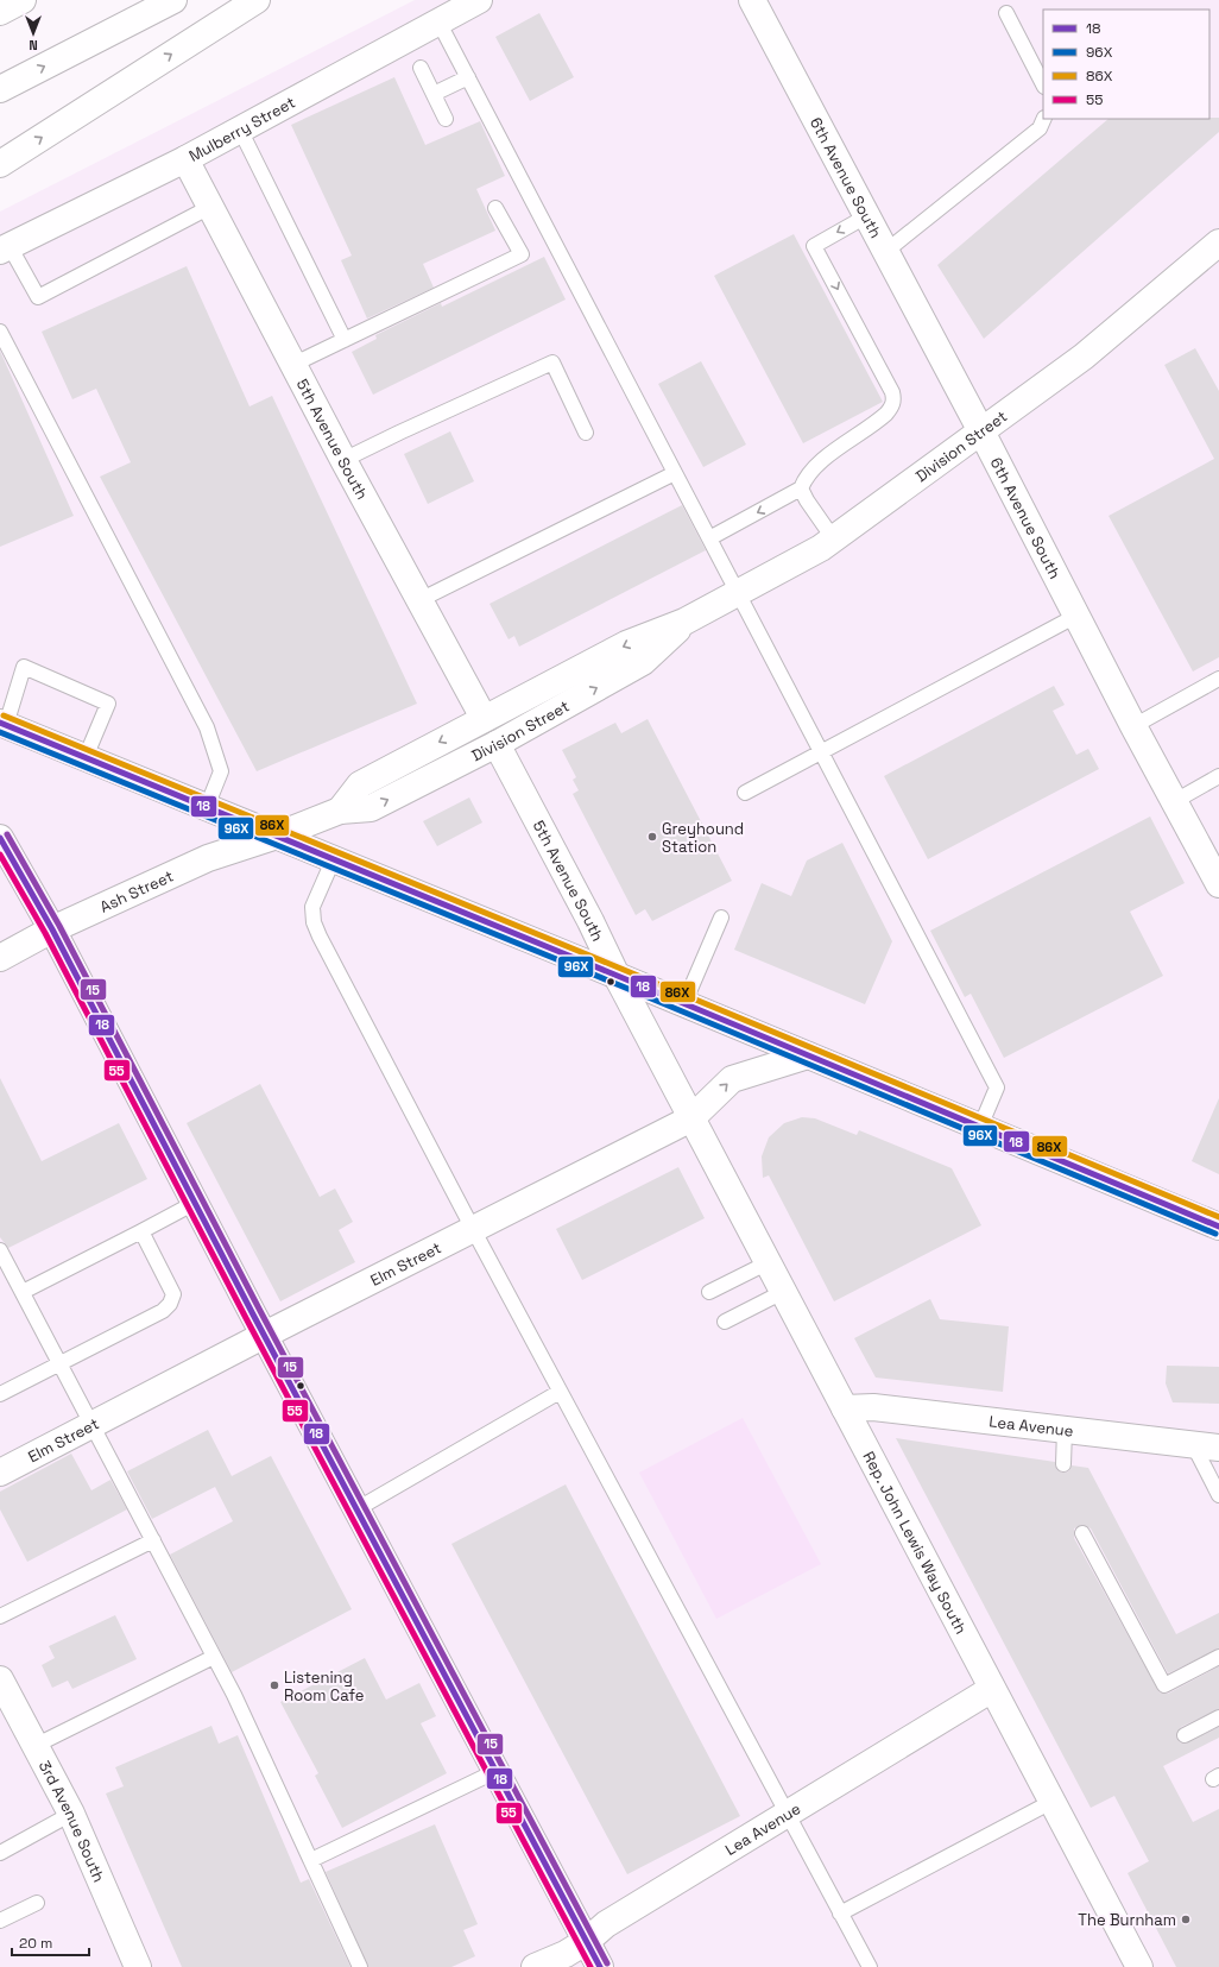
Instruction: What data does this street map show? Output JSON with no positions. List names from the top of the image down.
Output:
{
  "streets": {
    "main road": [
      "Mulberry Street",
      "6th Avenue South",
      "5th Avenue South",
      "Division Street",
      "Ash Street",
      "Elm Street",
      "Lea Avenue",
      "Rep. John Lewis Way South",
      "3rd Avenue South"
    ]
  },
  "crossings": [
    ["Mulberry Street", "5th Avenue South"],
    ["6th Avenue South", "Division Street"],
    ["5th Avenue South", "Division Street"],
    ["5th Avenue South", "Elm Street"],
    ["5th Avenue South", "Rep. John Lewis Way South"],
    ["Division Street", "Ash Street"],
    ["Elm Street", "Rep. John Lewis Way South"],
    ["Lea Avenue", "Rep. John Lewis Way South"]
  ],
  "places": ["Greyhound Station", "Listening Room Cafe", "The Burnham"],
  "lines": [
    "transit line 86X",
    "transit line 18",
    "transit line 96X",
    "transit line 15",
    "transit line 55"
  ],
  "legend": [
    "18",
    "96X",
    "86X",
    "55"
  ],
  "scale_bar": "20 m",
  "north": "bottom"
}
